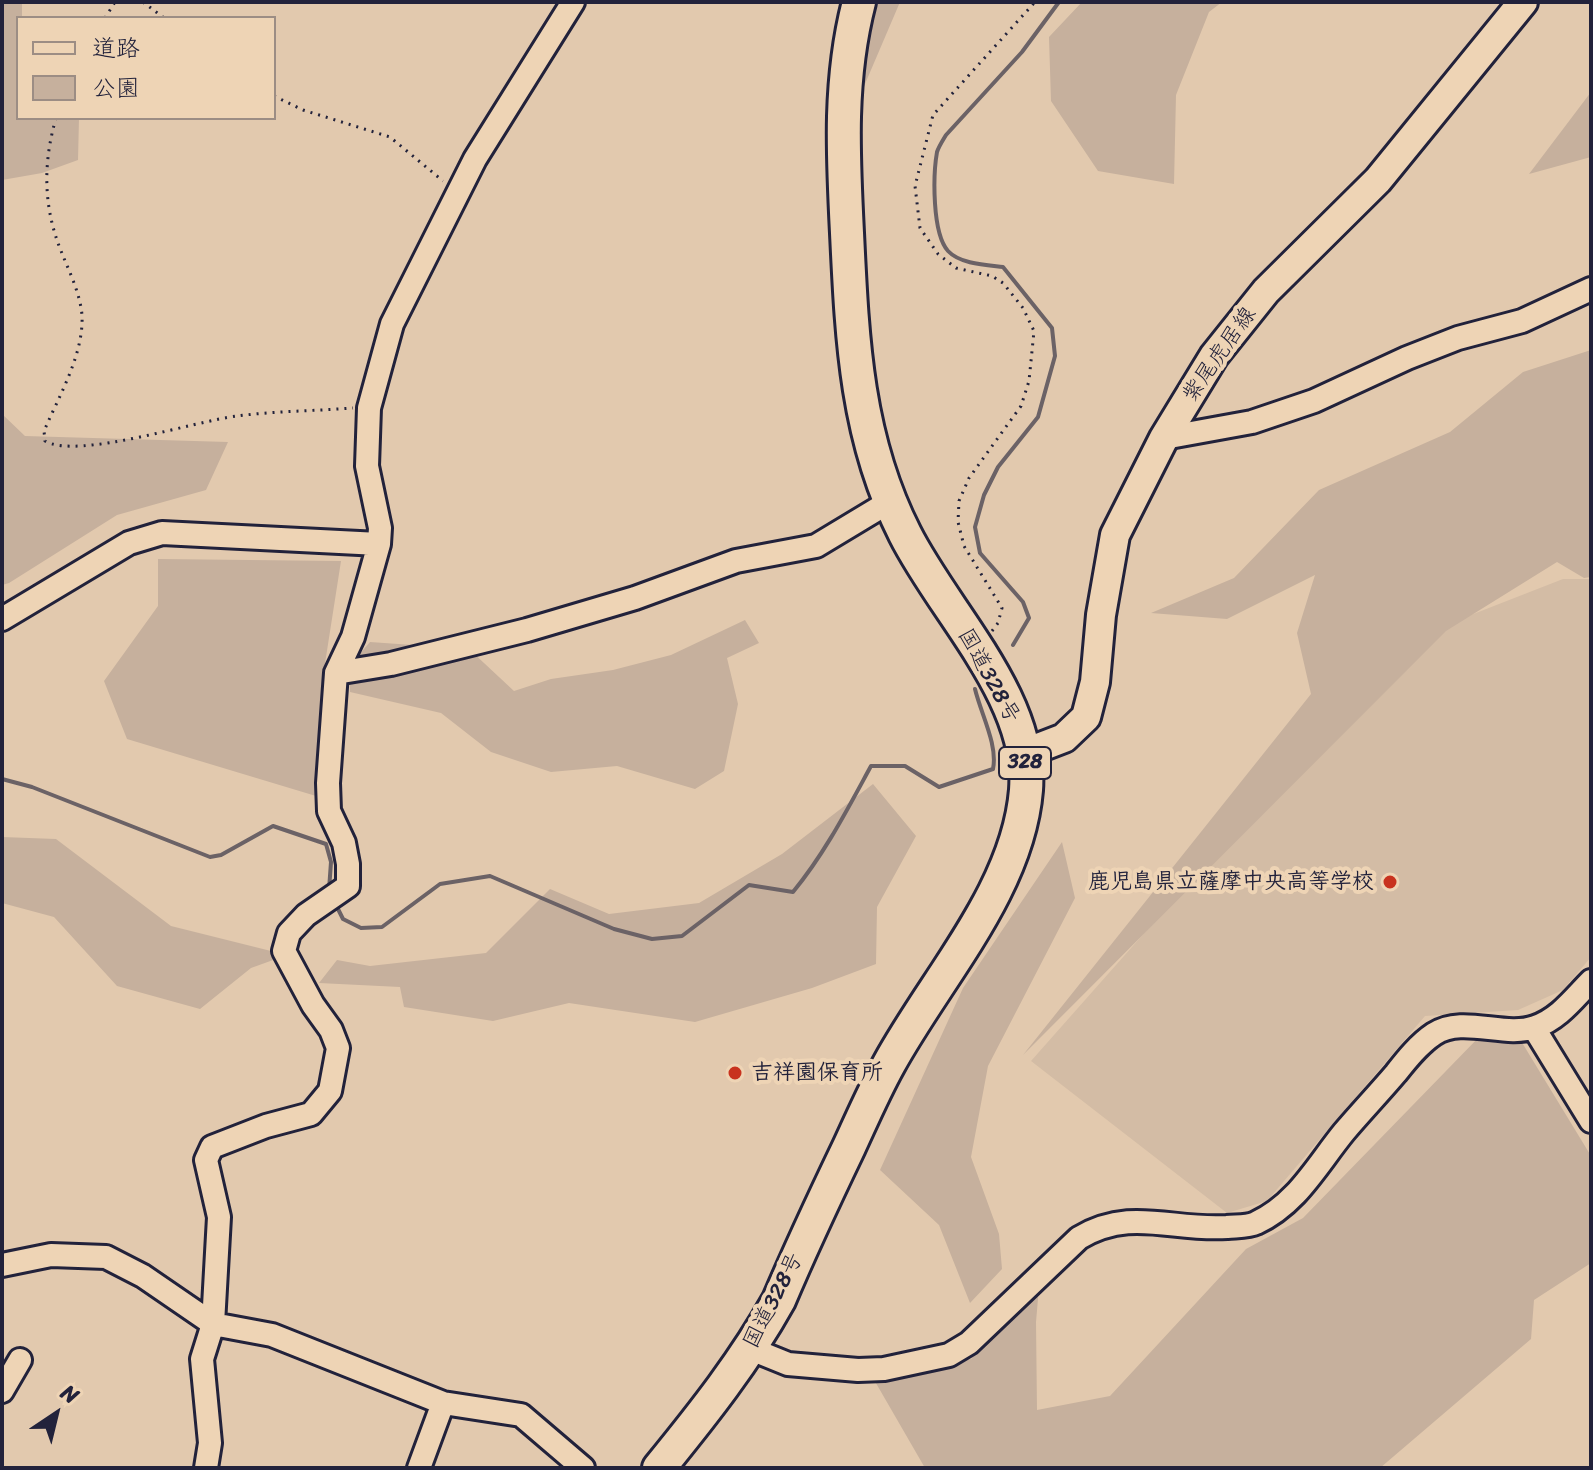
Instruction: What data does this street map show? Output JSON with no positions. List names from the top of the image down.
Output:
{
  "streets": {
    "highway": ["国道328号", "328"],
    "main road": ["紫尾虎居線"]
  },
  "crossings": [
    ["紫尾虎居線", "国道328号"]
  ],
  "places": ["鹿児島県立薩摩中央高等学校", "吉祥園保育所"],
  "legend": ["道路", "公園"],
  "north": "top right"
}
